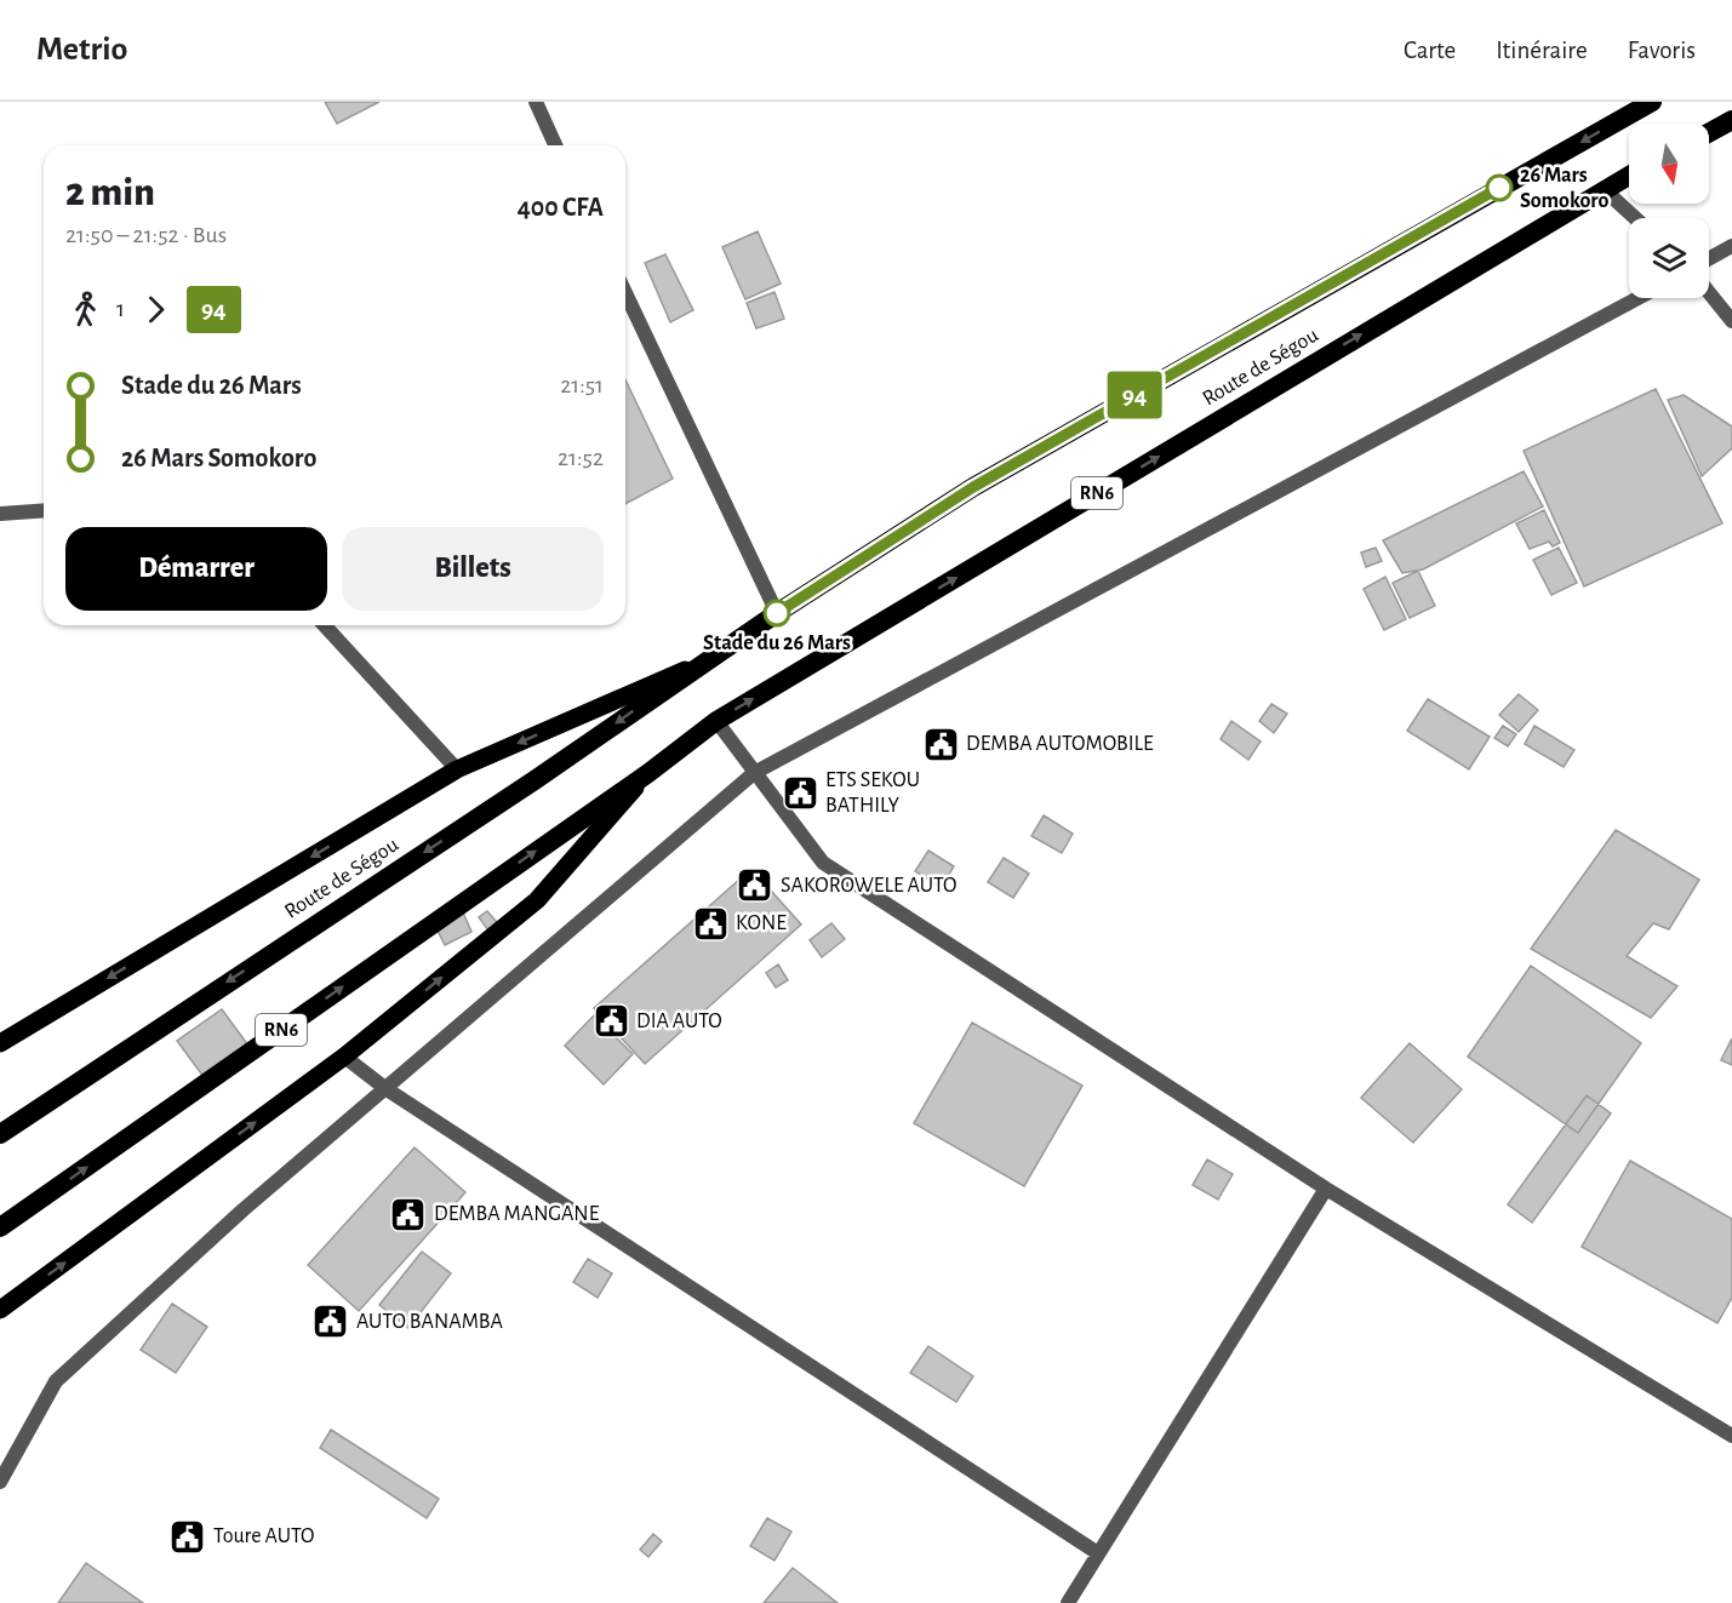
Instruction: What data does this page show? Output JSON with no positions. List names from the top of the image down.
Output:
{
  "streets": {
    "highway": ["Route de Ségou", "RN6"]
  },
  "places": {
    "other": ["26 Mars Somokoro", "Stade du 26 Mars"],
    "public building": [
      "DEMBA AUTOMOBILE",
      "ETS SEKOU BATHILY",
      "SAKOROWELE AUTO",
      "KONE",
      "DIA AUTO",
      "DEMBA MANGANE",
      "AUTO BANAMBA",
      "Toure AUTO"
    ]
  },
  "lines": ["bus line 94"],
  "north": "bottom",
  "page": {
    "header": "Metrio",
    "nav": ["Carte", "Itinéraire", "Favoris"],
    "on_map": "94",
    "heading": ["2 min", "21:50 – 21:52 · Bus", "400 CFA"],
    "legs": ["1", "94"],
    "list": [
      {
        "name": "Stade du 26 Mars",
        "value": "21:51"
      },
      {
        "name": "26 Mars Somokoro",
        "value": "21:52"
      }
    ],
    "buttons": ["Démarrer", "Billets"]
  }
}
